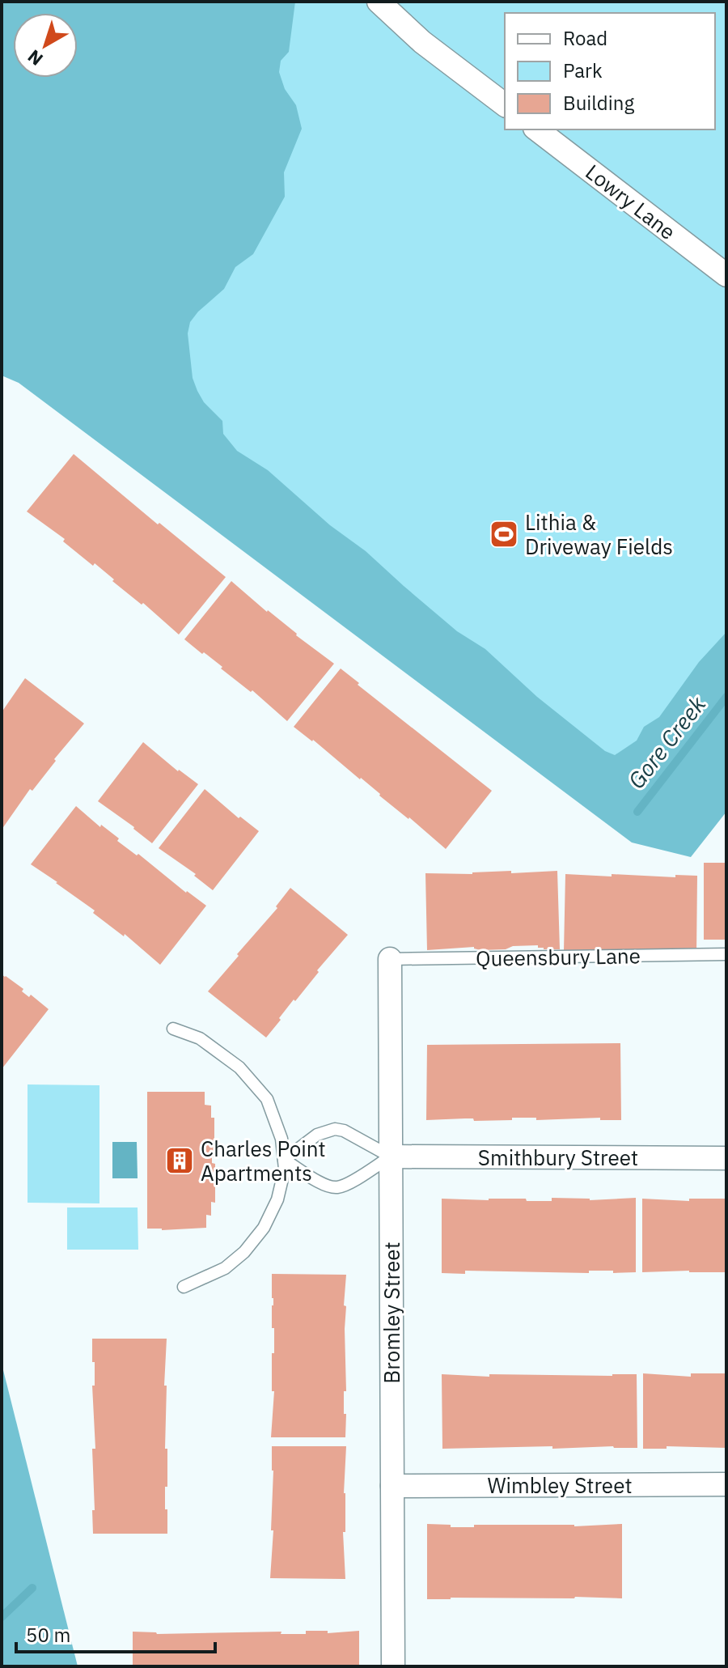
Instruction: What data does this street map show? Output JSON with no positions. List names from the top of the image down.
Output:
{
  "streets": {
    "street": [
      "Lowry Lane",
      "Smithbury Street",
      "Bromley Street",
      "Wimbley Street"
    ],
    "lane": ["Queensbury Lane"]
  },
  "crossings": [
    ["Queensbury Lane", "Bromley Street"],
    ["Smithbury Street", "Bromley Street"],
    ["Bromley Street", "Wimbley Street"]
  ],
  "water": ["Gore Creek"],
  "places": {
    "sports": ["Lithia & Driveway Fields"],
    "building": ["Charles Point Apartments"]
  },
  "legend": ["Road", "Park", "Building"],
  "scale_bar": "50 m",
  "north": "bottom left"
}
